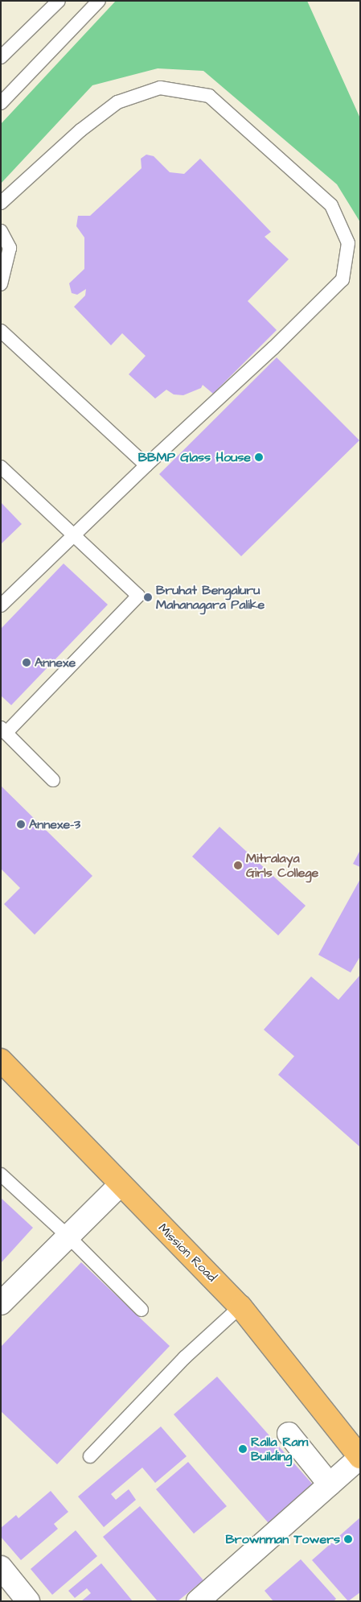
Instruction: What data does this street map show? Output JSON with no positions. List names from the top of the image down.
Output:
{
  "streets": {
    "main road": ["Mission Road"]
  },
  "places": [
    "BBMP Glass House",
    "Bruhat Bengaluru Mahanagara Palike",
    "Annexe",
    "Annexe-3",
    "Mitralaya Girls College",
    "Ralla Ram Building",
    "Brownman Towers"
  ]
}
